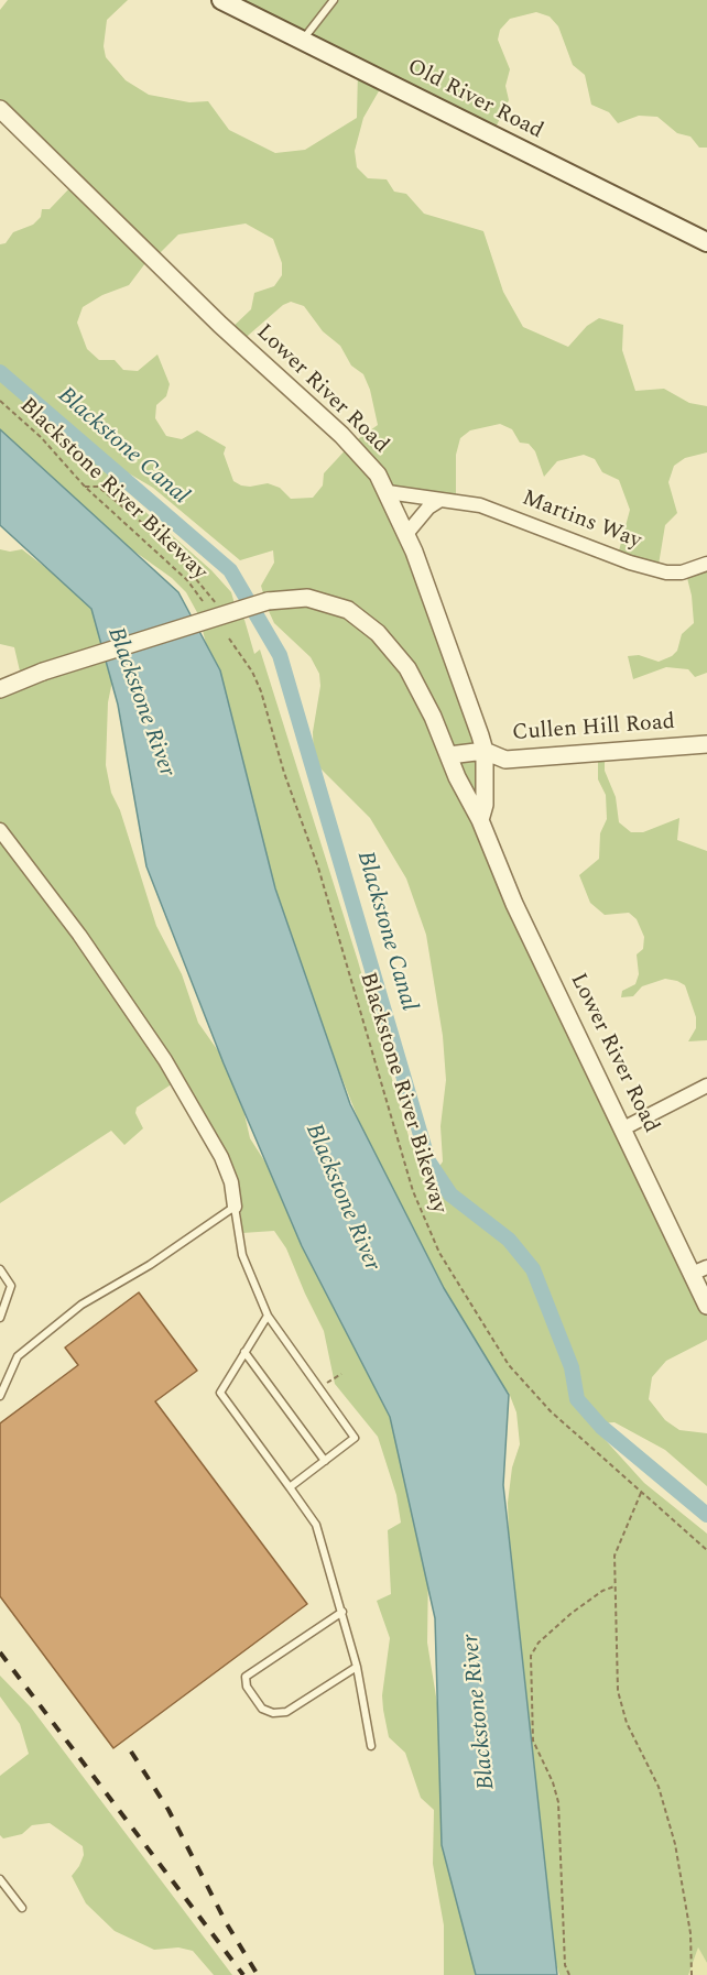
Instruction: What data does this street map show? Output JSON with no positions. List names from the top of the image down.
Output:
{
  "streets": {
    "main road": ["Old River Road"],
    "street": ["Lower River Road", "Martins Way", "Cullen Hill Road"],
    "path": ["Blackstone River Bikeway"]
  },
  "crossings": [
    ["Lower River Road", "Martins Way"],
    ["Lower River Road", "Cullen Hill Road"]
  ],
  "water": ["Blackstone Canal", "Blackstone River"]
}
